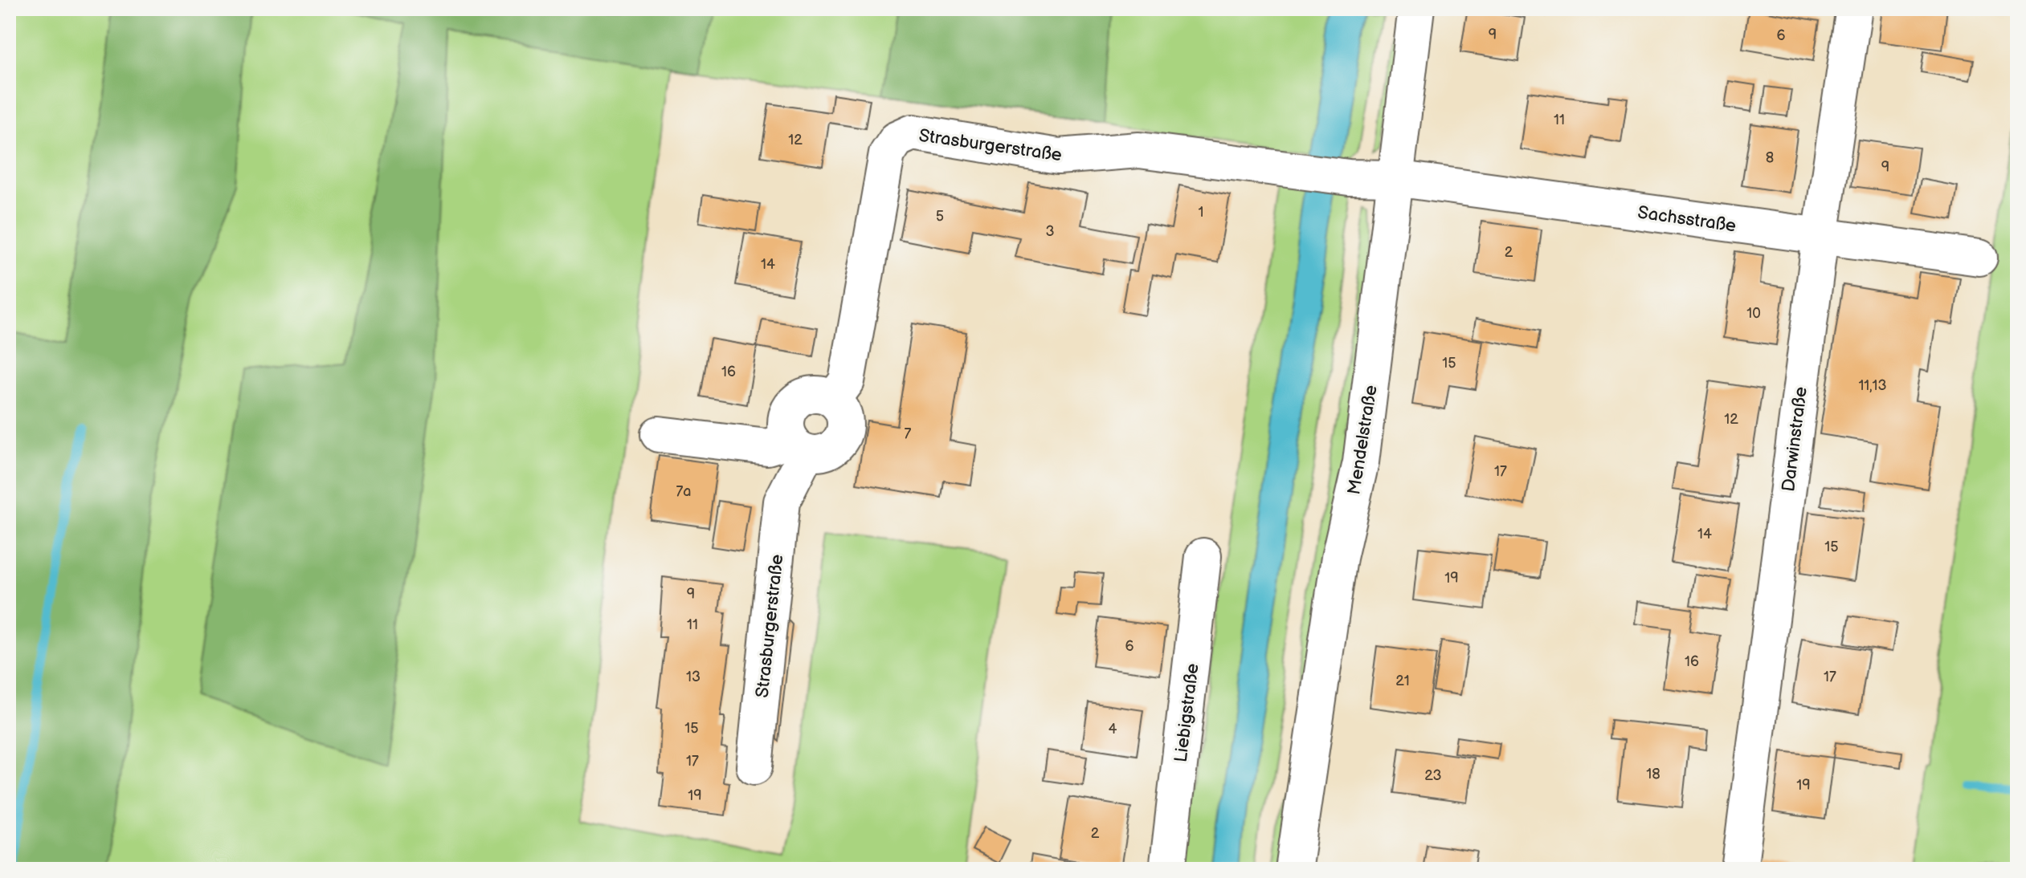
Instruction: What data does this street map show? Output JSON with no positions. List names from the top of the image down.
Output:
{
  "streets": {
    "street": [
      "Strasburgerstraße",
      "Sachsstraße",
      "Darwinstraße",
      "Mendelstraße",
      "Liebigstraße"
    ]
  },
  "crossings": [
    ["Strasburgerstraße", "Sachsstraße"],
    ["Strasburgerstraße", "Mendelstraße"],
    ["Sachsstraße", "Darwinstraße"],
    ["Sachsstraße", "Mendelstraße"]
  ],
  "house_numbers": [
    "9",
    "6",
    "11",
    "12",
    "8",
    "9",
    "1",
    "5",
    "3",
    "2",
    "14",
    "10",
    "15",
    "16",
    "11,13",
    "12",
    "7",
    "17",
    "7a",
    "14",
    "15",
    "19",
    "9",
    "11",
    "6",
    "16",
    "13",
    "17",
    "21",
    "15",
    "4",
    "17",
    "18",
    "23",
    "19",
    "19",
    "2"
  ]
}
